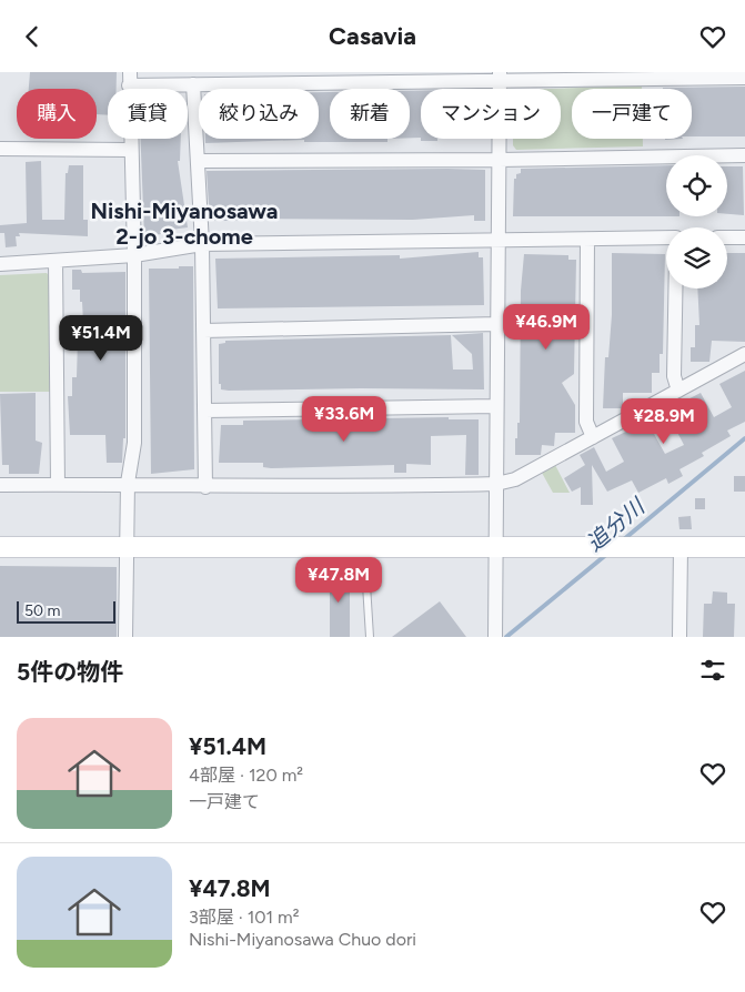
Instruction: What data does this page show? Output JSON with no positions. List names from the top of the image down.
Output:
{
  "districts": ["Nishi-Miyanosawa 2-jo 3-chome"],
  "water": ["追分川"],
  "scale_bar": "50 m",
  "page": {
    "header": "Casavia",
    "chip": [
      "購入",
      "賃貸",
      "絞り込み",
      "新着",
      "マンション",
      "一戸建て"
    ],
    "price": [
      "¥46.9M",
      "¥51.4M",
      "¥33.6M",
      "¥28.9M",
      "¥47.8M"
    ],
    "scale": "50 m",
    "heading": "5件の物件",
    "list": [
      {
        "name": "¥51.4M",
        "note": "4部屋 · 120 m² · 一戸建て"
      },
      {
        "name": "¥47.8M",
        "note": "3部屋 · 101 m² · Nishi-Miyanosawa Chuo dori"
      }
    ]
  }
}
